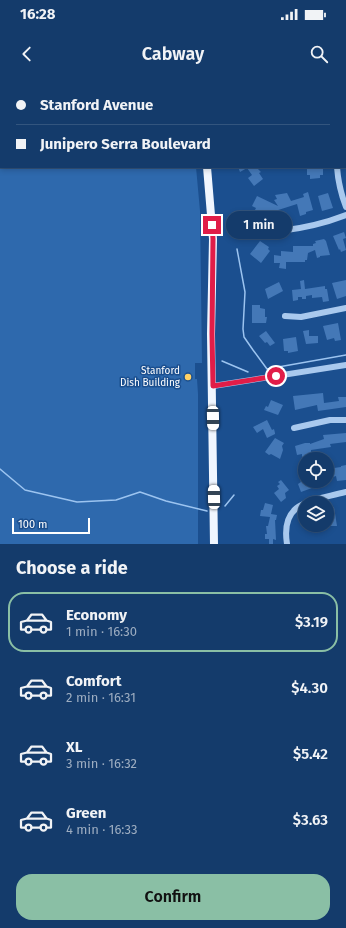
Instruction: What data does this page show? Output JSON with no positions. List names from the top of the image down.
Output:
{
  "places": ["Stanford Dish Building"],
  "scale_bar": "100 m",
  "page": {
    "status": "16:28",
    "header": "Cabway",
    "banner": ["Stanford Avenue", "Junipero Serra Boulevard"],
    "bubble": "1 min",
    "scale": "100 m",
    "heading": "Choose a ride",
    "list": [
      {
        "name": "Economy",
        "note": "1 min · 16:30",
        "value": "$3.19"
      },
      {
        "name": "Comfort",
        "note": "2 min · 16:31",
        "value": "$4.30"
      },
      {
        "name": "XL",
        "note": "3 min · 16:32",
        "value": "$5.42"
      },
      {
        "name": "Green",
        "note": "4 min · 16:33",
        "value": "$3.63"
      }
    ],
    "buttons": "Confirm"
  }
}
